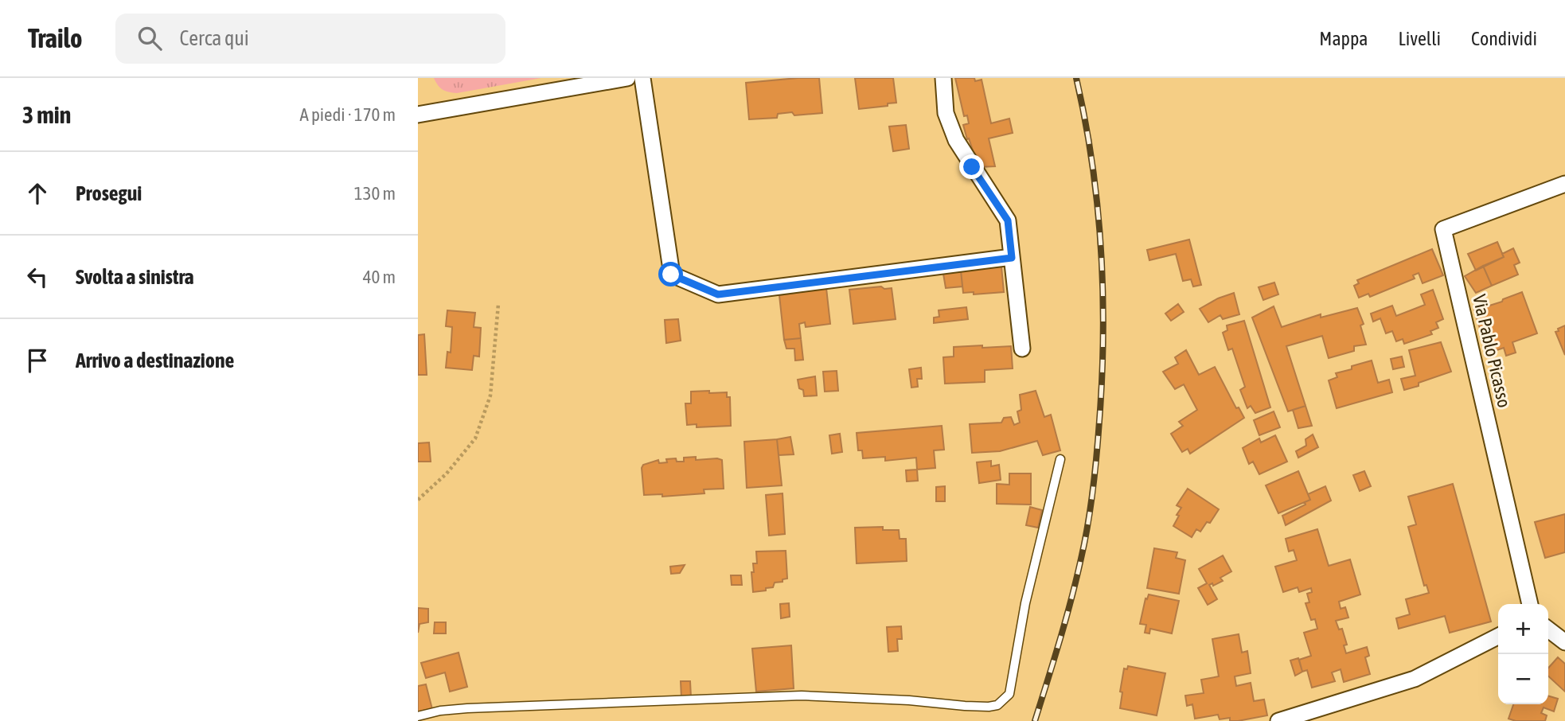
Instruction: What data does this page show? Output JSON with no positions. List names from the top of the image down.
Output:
{
  "streets": {
    "street": ["Via Pablo Picasso"]
  },
  "page": {
    "header": "Trailo",
    "search": "Cerca qui",
    "nav": ["Mappa", "Livelli", "Condividi"],
    "heading": ["3 min", "A piedi · 170 m"],
    "list": [
      ["Prosegui", "130 m"],
      ["Svolta a sinistra", "40 m"],
      "Arrivo a destinazione"
    ],
    "map_buttons": ["+", "−"]
  }
}
